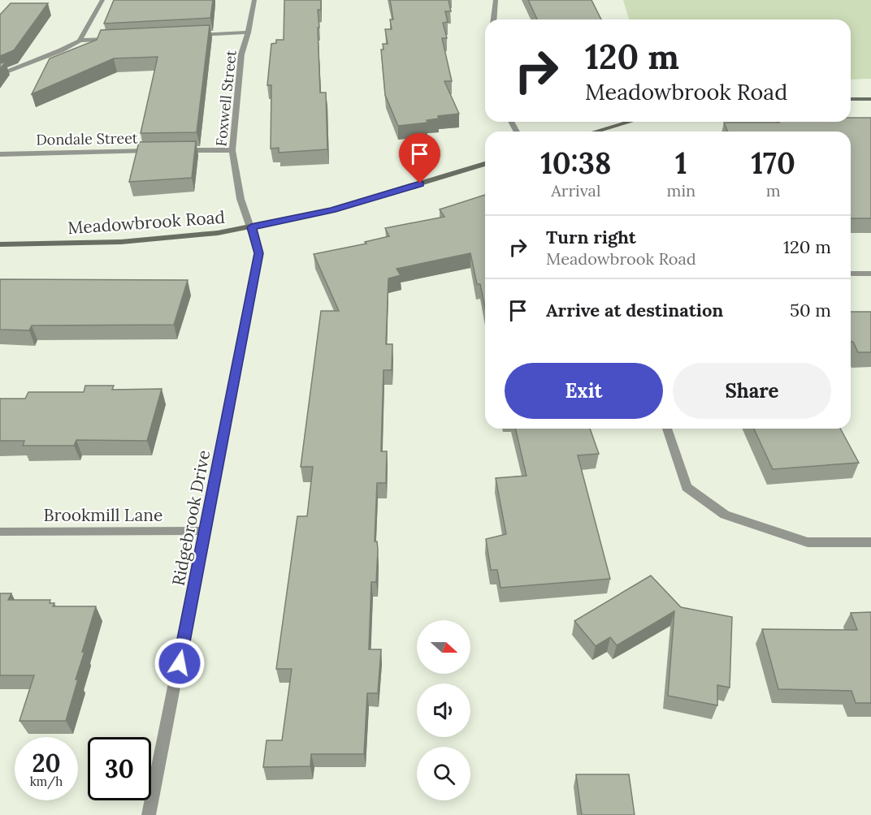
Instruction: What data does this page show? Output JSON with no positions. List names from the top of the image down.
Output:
{
  "streets": {
    "street": [
      "Foxwell Street",
      "Dondale Street",
      "Meadowbrook Road",
      "Brookmill Lane",
      "Ridgebrook Drive"
    ]
  },
  "crossings": [
    ["Foxwell Street", "Meadowbrook Road"],
    ["Foxwell Street", "Ridgebrook Drive"],
    ["Meadowbrook Road", "Ridgebrook Drive"],
    ["Brookmill Lane", "Ridgebrook Drive"]
  ],
  "north": "right",
  "page": {
    "turn": ["120 m", "Meadowbrook Road"],
    "eta": [
      "10:38",
      "Arrival",
      "1",
      "min",
      "170",
      "m"
    ],
    "list": [
      {
        "name": "Turn right",
        "note": "Meadowbrook Road",
        "value": "120 m"
      },
      {
        "name": "Arrive at destination",
        "value": "50 m"
      }
    ],
    "buttons": ["Exit", "Share"],
    "speed": "20 km/h",
    "limit": "30"
  }
}
